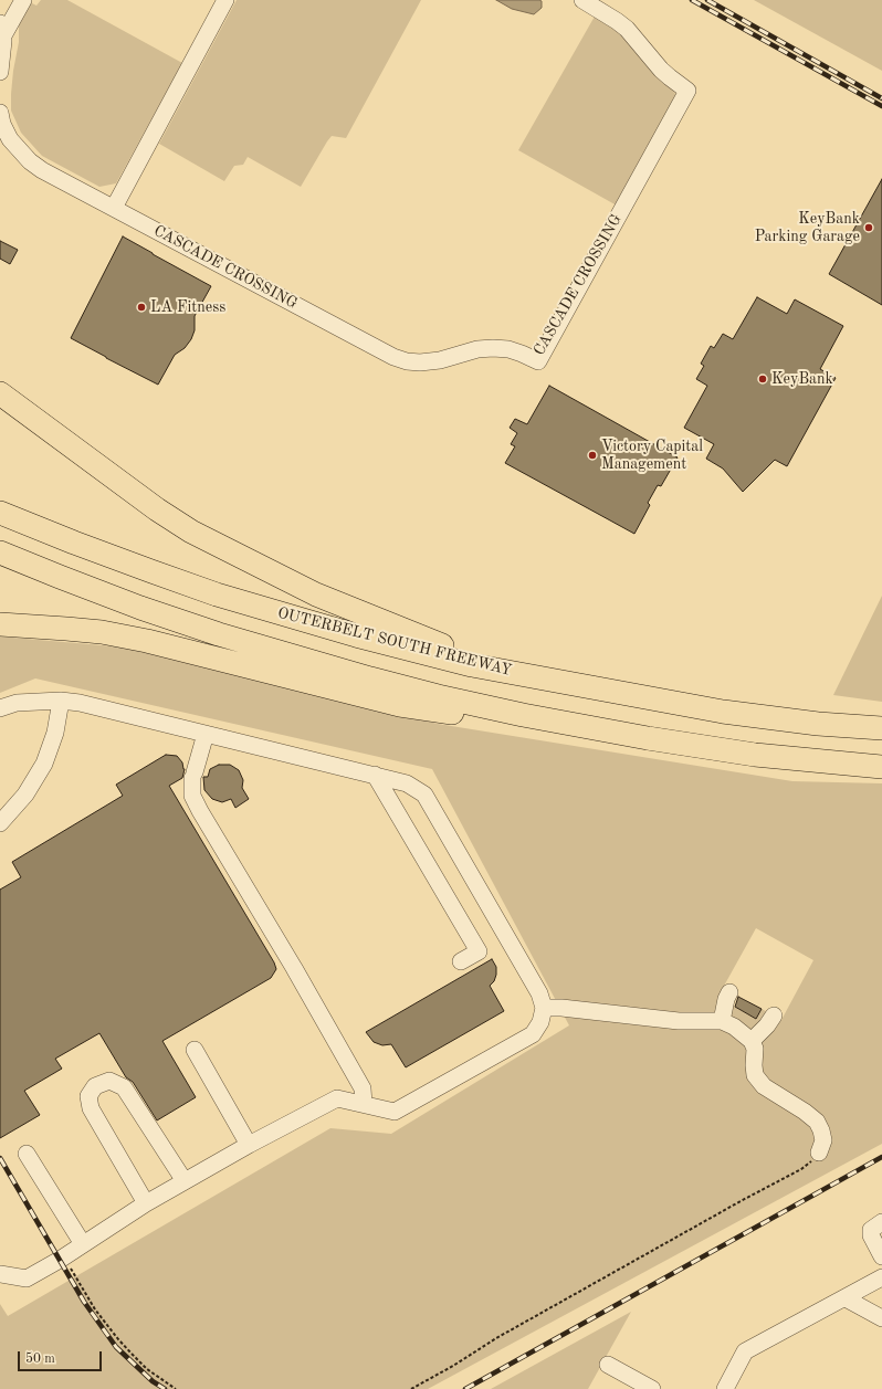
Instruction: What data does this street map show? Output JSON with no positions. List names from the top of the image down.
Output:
{
  "streets": {
    "highway": ["OUTERBELT SOUTH FREEWAY"],
    "street": ["CASCADE CROSSING"]
  },
  "places": [
    "KeyBank Parking Garage",
    "LA Fitness",
    "KeyBank",
    "Victory Capital Management"
  ],
  "scale_bar": "50 m"
}
